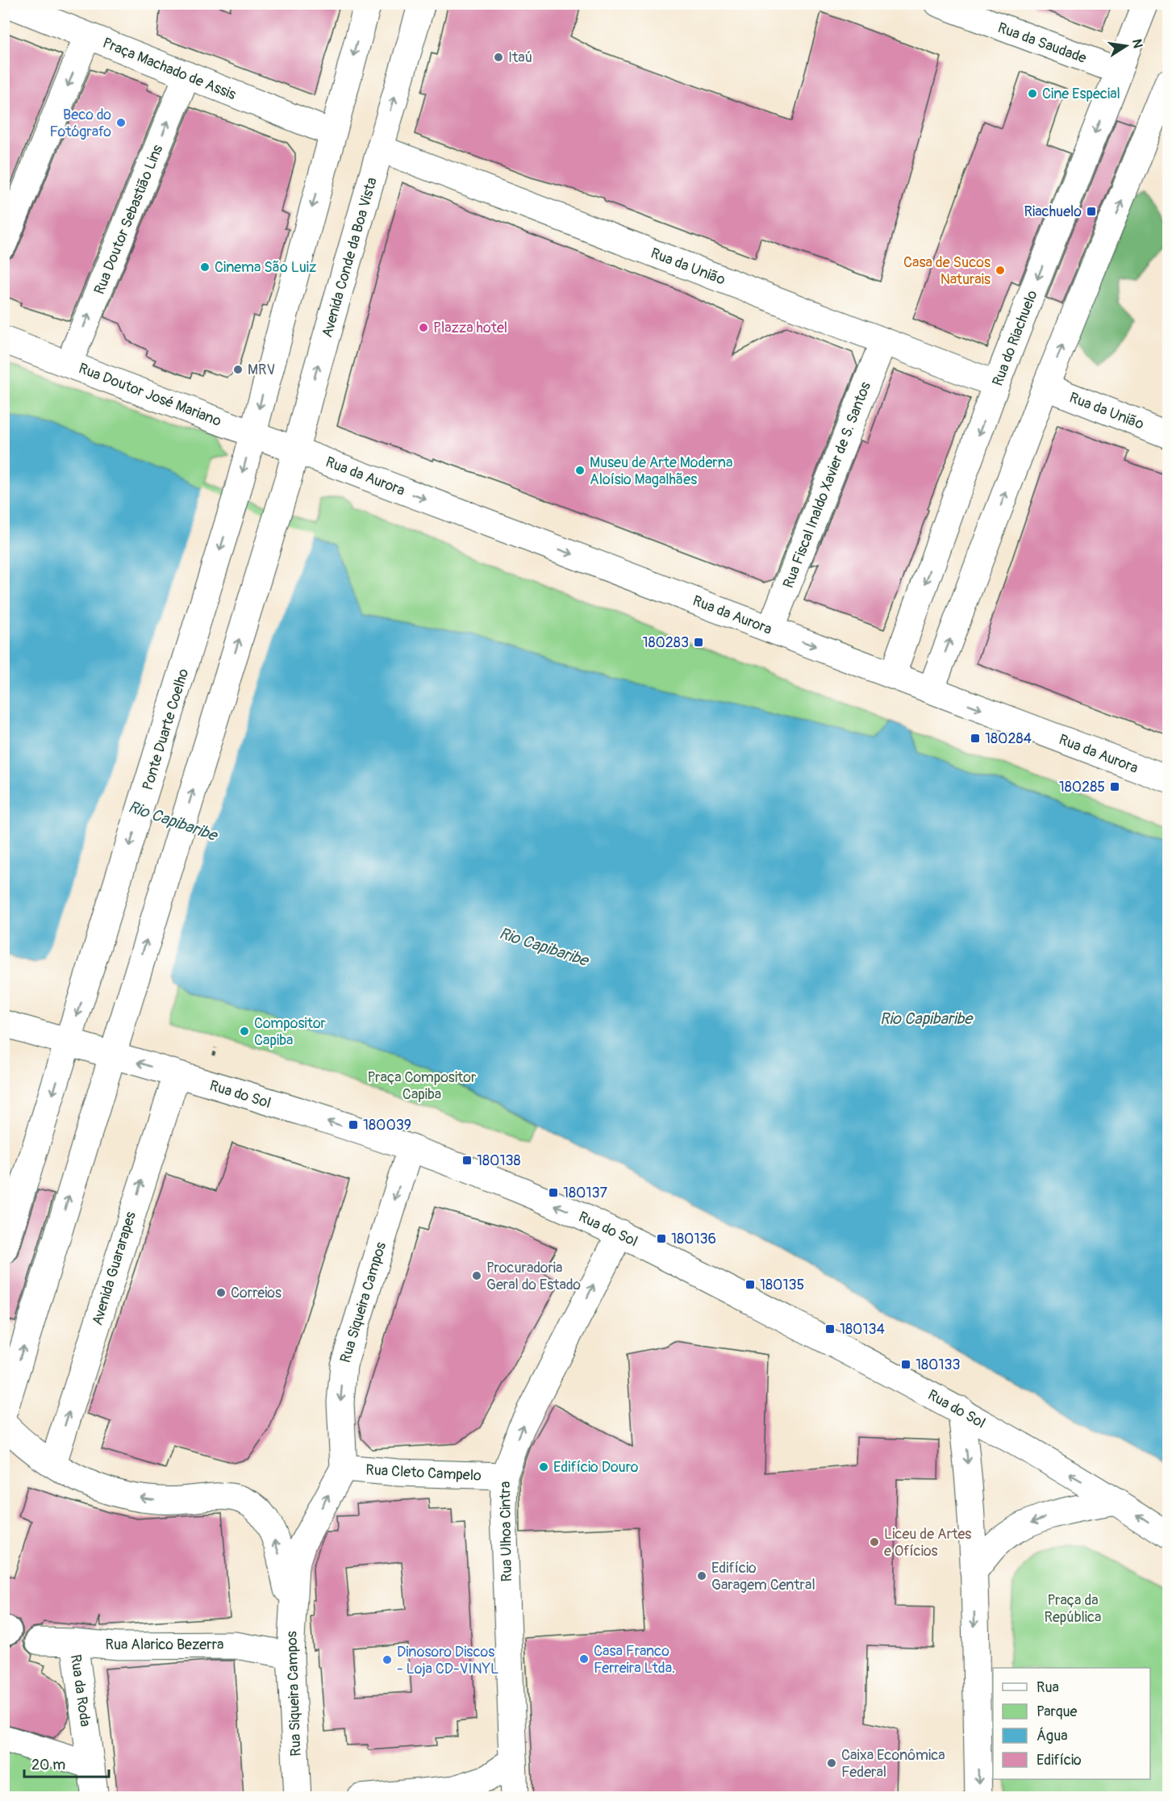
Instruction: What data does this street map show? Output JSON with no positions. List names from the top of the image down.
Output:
{
  "streets": {
    "main road": [
      "Rua da Saudade",
      "Praça Machado de Assis",
      "Rua Doutor Sebastião Lins",
      "Avenida Conde da Boa Vista",
      "Rua da União",
      "Rua do Riachuelo",
      "Rua Doutor José Mariano",
      "Rua da Aurora",
      "Rua Fiscal Inaldo Xavier de S. Santos",
      "Ponte Duarte Coelho",
      "Rua do Sol",
      "Avenida Guararapes",
      "Rua Siqueira Campos",
      "Rua Cleto Campelo",
      "Rua Ulhoa Cintra",
      "Rua Alarico Bezerra",
      "Rua da Roda"
    ]
  },
  "crossings": [
    ["Rua da Saudade", "Rua do Riachuelo"],
    ["Praça Machado de Assis", "Rua Doutor Sebastião Lins"],
    ["Rua Doutor Sebastião Lins", "Rua Doutor José Mariano"],
    ["Avenida Conde da Boa Vista", "Rua da União"],
    ["Avenida Conde da Boa Vista", "Rua Doutor José Mariano"],
    ["Avenida Conde da Boa Vista", "Rua da Aurora"],
    ["Avenida Conde da Boa Vista", "Rua do Sol"],
    ["Rua da União", "Rua do Riachuelo"],
    ["Rua da União", "Rua Fiscal Inaldo Xavier de S. Santos"],
    ["Rua do Riachuelo", "Rua da Aurora"],
    ["Rua Doutor José Mariano", "Rua da Aurora"],
    ["Rua Doutor José Mariano", "Ponte Duarte Coelho"],
    ["Rua da Aurora", "Rua Fiscal Inaldo Xavier de S. Santos"],
    ["Ponte Duarte Coelho", "Rua do Sol"],
    ["Rua do Sol", "Avenida Guararapes"],
    ["Rua do Sol", "Rua Siqueira Campos"],
    ["Rua do Sol", "Rua Ulhoa Cintra"],
    ["Rua Siqueira Campos", "Rua Cleto Campelo"],
    ["Rua Siqueira Campos", "Rua Alarico Bezerra"],
    ["Rua Cleto Campelo", "Rua Ulhoa Cintra"],
    ["Rua Alarico Bezerra", "Rua da Roda"]
  ],
  "one_way": [
    "Rua da Aurora",
    "Ponte Duarte Coelho",
    "Rua do Sol",
    "Rua Ulhoa Cintra"
  ],
  "water": ["Rio Capibaribe"],
  "parks": ["Praça Compositor Capiba", "Praça da República"],
  "places": {
    "other": [
      "Itaú",
      "Cine Especial",
      "Beco do Fotógrafo",
      "Cinema São Luiz",
      "Casa de Sucos Naturais",
      "Plazza hotel",
      "MRV",
      "Museu de Arte Moderna Aloísio Magalhães",
      "Compositor Capiba",
      "Procuradoria Geral do Estado",
      "Correios",
      "Edifício Douro",
      "Liceu de Artes e Ofícios",
      "Edifício Garagem Central",
      "Casa Franco Ferreira Ltda.",
      "Dinosoro Discos - Loja CD-VINYL",
      "Caixa Econômica Federal"
    ],
    "transit": [
      "Riachuelo",
      "180283",
      "180284",
      "180285",
      "180039",
      "180138",
      "180137",
      "180136",
      "180135",
      "180134",
      "180133"
    ]
  },
  "legend": [
    "Rua",
    "Parque",
    "Água",
    "Edifício"
  ],
  "scale_bar": "20 m",
  "north": "right"
}
